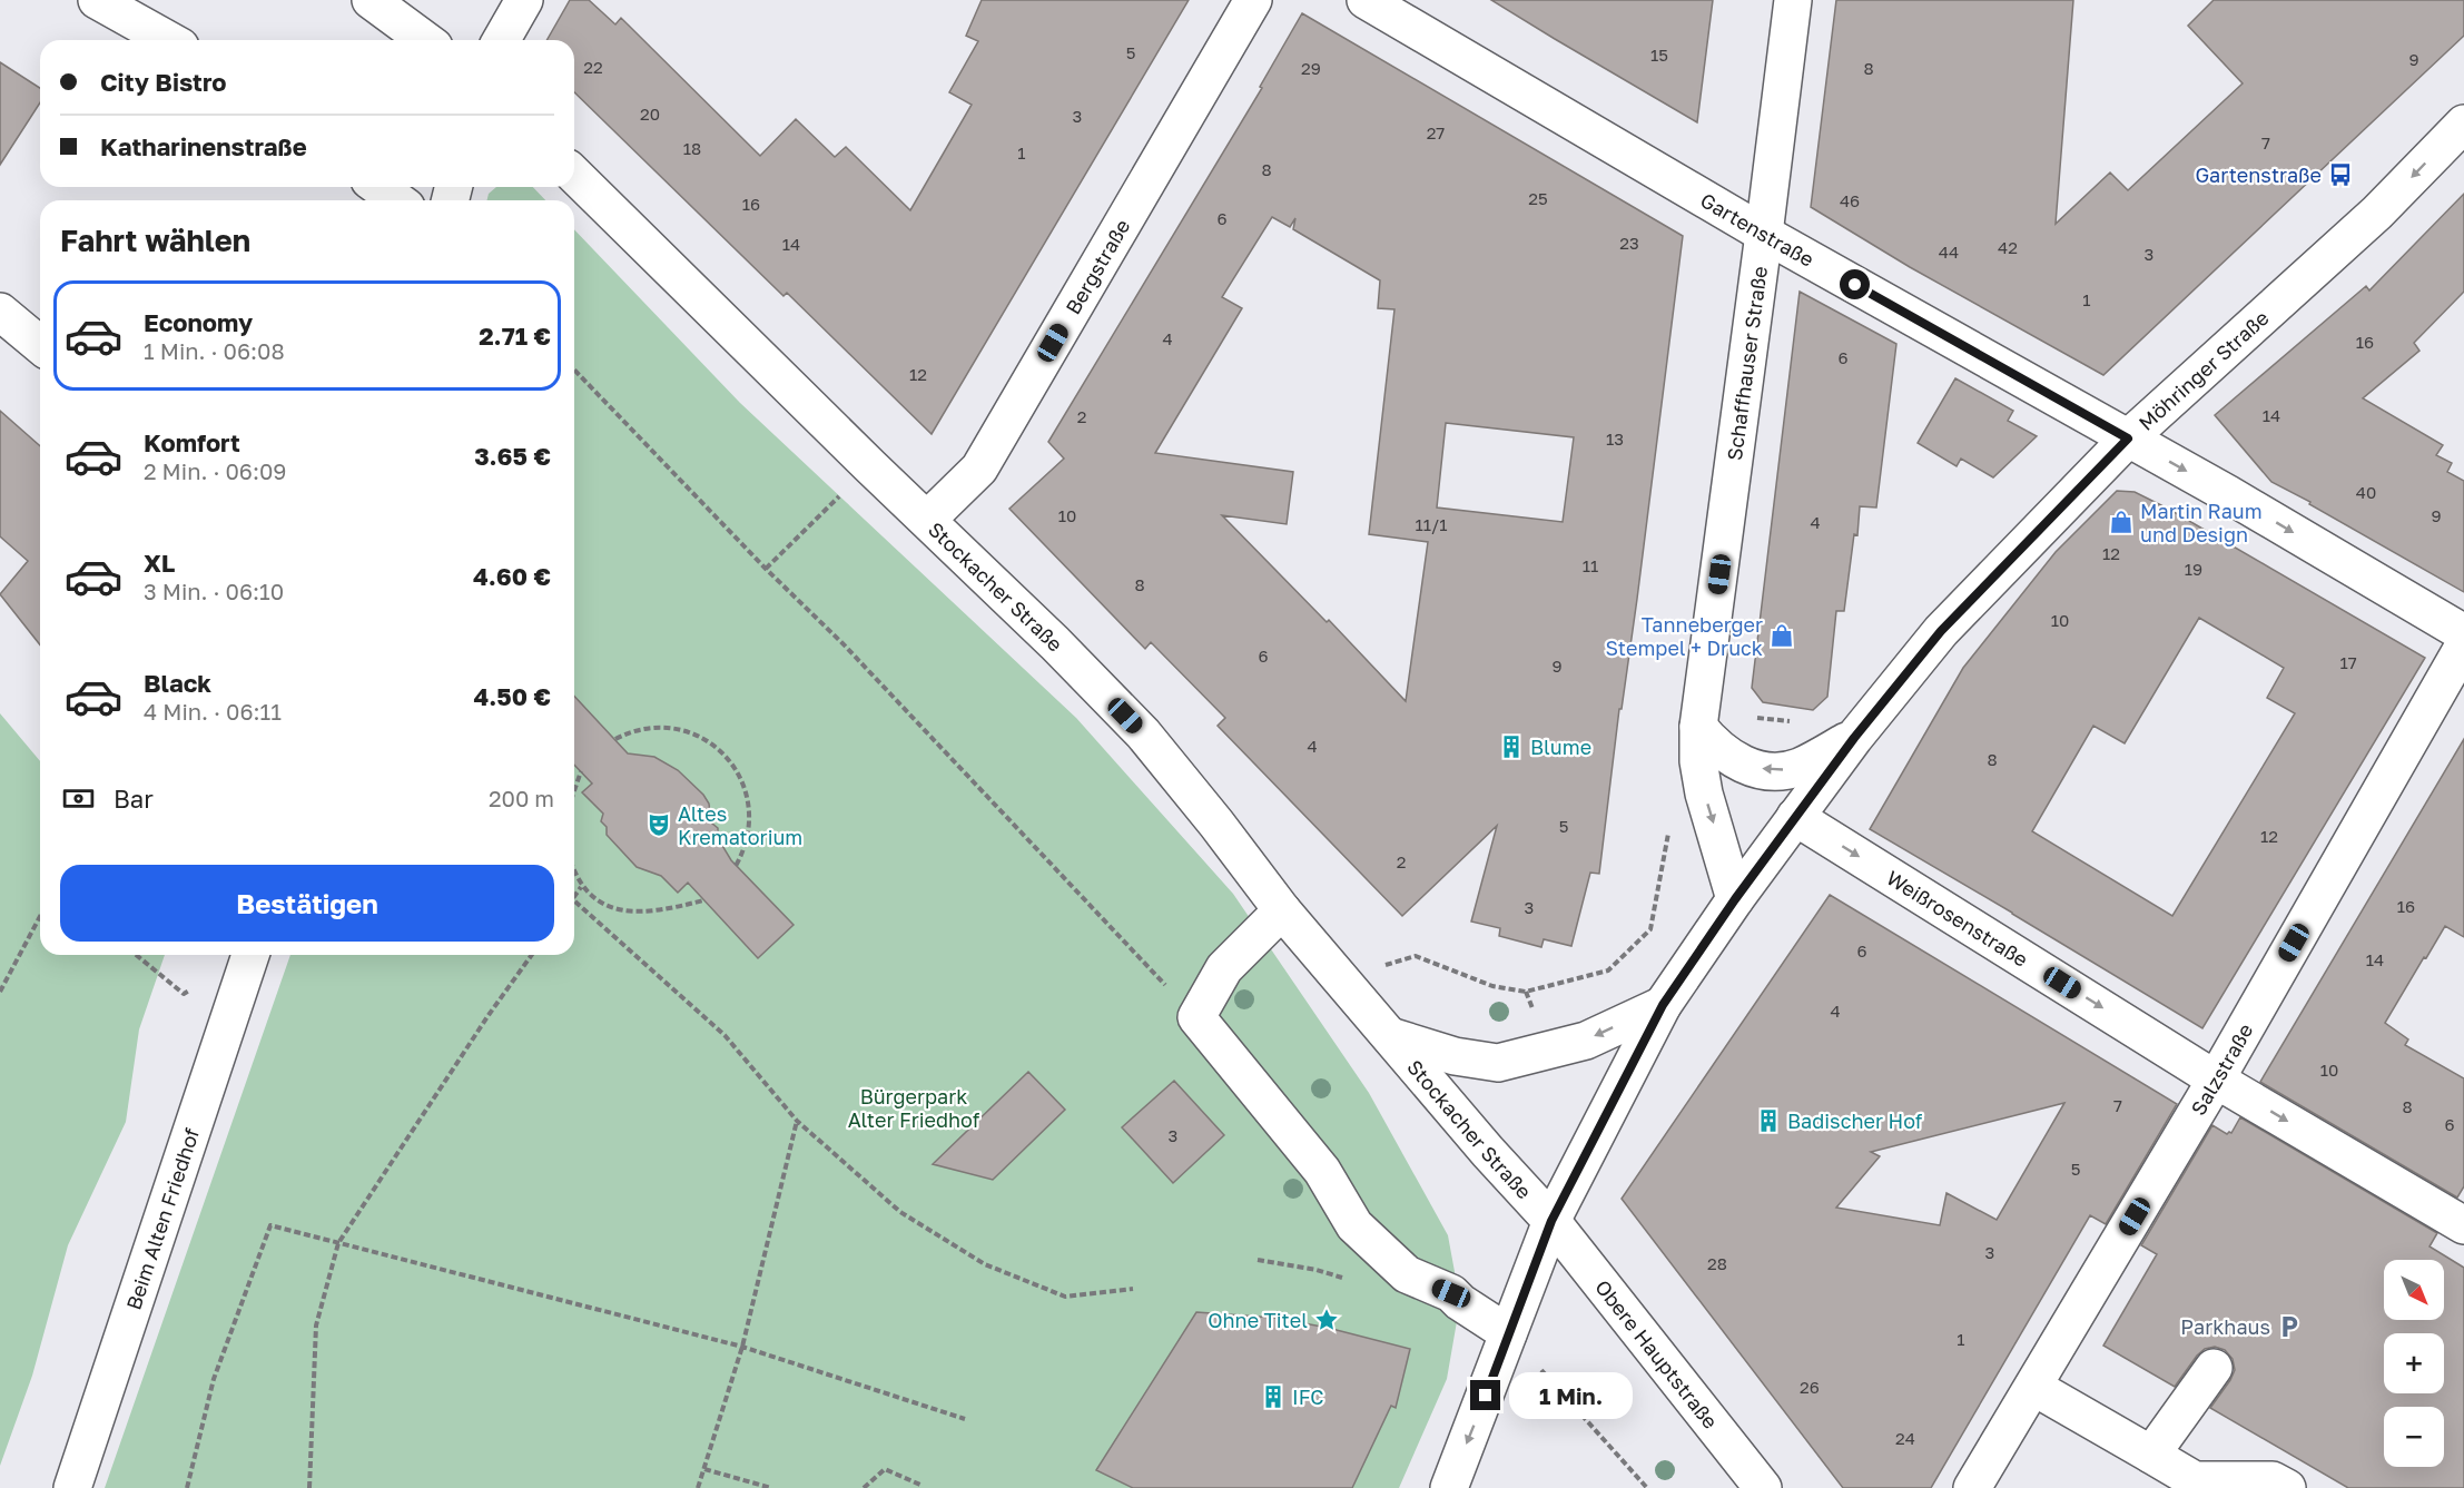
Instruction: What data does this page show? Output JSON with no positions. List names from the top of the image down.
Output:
{
  "streets": {
    "street": [
      "Gartenstraße",
      "Bergstraße",
      "Schaffhauser Straße",
      "Möhringer Straße",
      "Stockacher Straße",
      "Weißrosenstraße",
      "Salzstraße",
      "Beim Alten Friedhof",
      "Obere Hauptstraße"
    ]
  },
  "crossings": [
    ["Gartenstraße", "Schaffhauser Straße"],
    ["Gartenstraße", "Möhringer Straße"],
    ["Bergstraße", "Stockacher Straße"],
    ["Schaffhauser Straße", "Möhringer Straße"],
    ["Möhringer Straße", "Stockacher Straße"],
    ["Möhringer Straße", "Weißrosenstraße"],
    ["Möhringer Straße", "Obere Hauptstraße"],
    ["Stockacher Straße", "Obere Hauptstraße"],
    ["Weißrosenstraße", "Salzstraße"]
  ],
  "one_way": ["Möhringer Straße", "Weißrosenstraße"],
  "parks": ["Bürgerpark Alter Friedhof"],
  "places": {
    "bus stop": ["Gartenstraße"],
    "shop": ["Martin Raum und Design", "Tanneberger Stempel + Druck"],
    "building": ["Blume", "Badischer Hof", "IFC"],
    "theatre": ["Altes Krematorium"],
    "place": ["Ohne Titel"],
    "parking": ["Parkhaus"]
  },
  "house_numbers": [
    "5",
    "15",
    "9",
    "22",
    "29",
    "8",
    "20",
    "3",
    "27",
    "7",
    "18",
    "1",
    "8",
    "25",
    "46",
    "16",
    "6",
    "23",
    "14",
    "42",
    "44",
    "3",
    "1",
    "4",
    "16",
    "6",
    "12",
    "14",
    "2",
    "13",
    "40",
    "10",
    "9",
    "4",
    "11/1",
    "12",
    "11",
    "19",
    "8",
    "10",
    "6",
    "17",
    "9",
    "4",
    "8",
    "5",
    "12",
    "2",
    "16",
    "3",
    "6",
    "14",
    "4",
    "10",
    "7",
    "8",
    "6",
    "3",
    "5",
    "3",
    "28",
    "1",
    "26",
    "24"
  ],
  "north": "bottom right",
  "page": {
    "banner": ["City Bistro", "Katharinenstraße"],
    "heading": "Fahrt wählen",
    "list": [
      {
        "name": "Economy",
        "note": "1 Min. · 06:08",
        "value": "2.71 €"
      },
      {
        "name": "Komfort",
        "note": "2 Min. · 06:09",
        "value": "3.65 €"
      },
      {
        "name": "XL",
        "note": "3 Min. · 06:10",
        "value": "4.60 €"
      },
      {
        "name": "Black",
        "note": "4 Min. · 06:11",
        "value": "4.50 €"
      }
    ],
    "pay": ["Bar", "200 m"],
    "buttons": "Bestätigen",
    "map_buttons": ["+", "−"],
    "bubble": "1 Min."
  }
}
